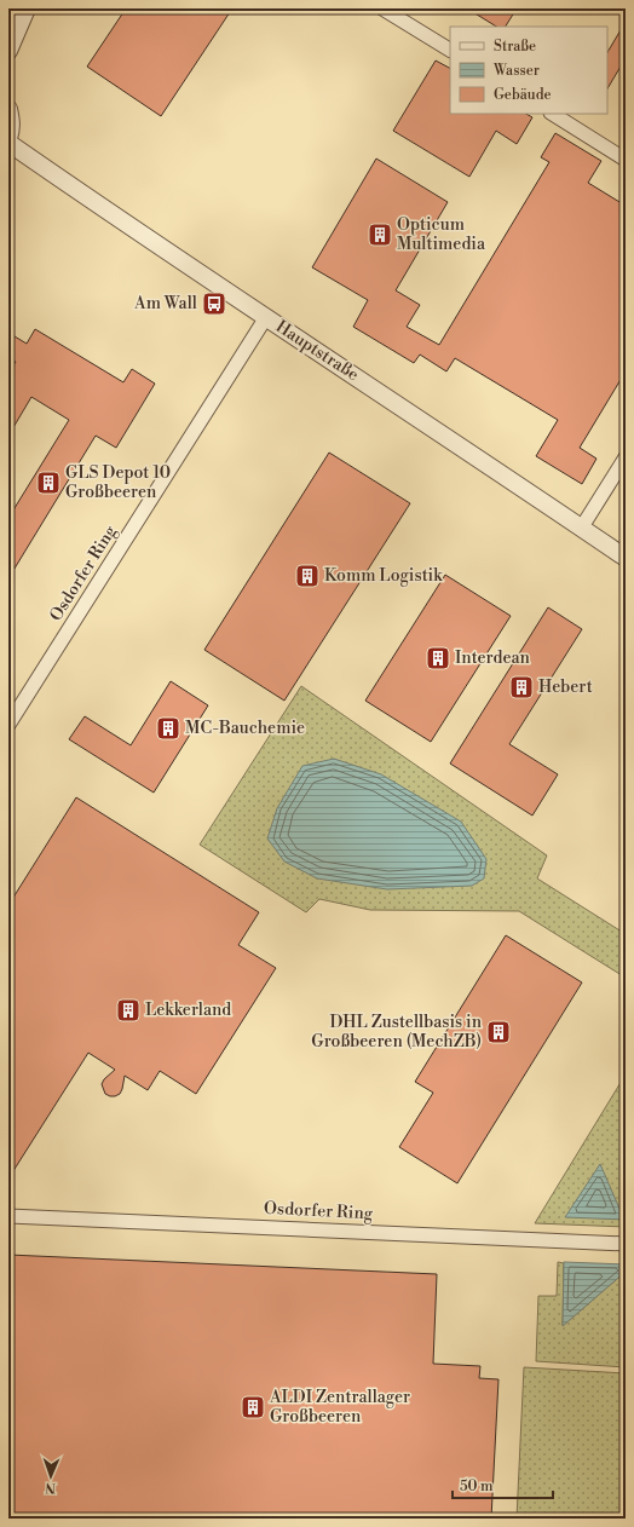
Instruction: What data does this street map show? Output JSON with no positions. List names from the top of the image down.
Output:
{
  "streets": {
    "street": ["Hauptstraße", "Osdorfer Ring"]
  },
  "crossings": [
    ["Hauptstraße", "Osdorfer Ring"]
  ],
  "places": {
    "building": [
      "Opticum Multimedia",
      "GLS Depot 10 Großbeeren",
      "Komm Logistik",
      "Interdean",
      "Hebert",
      "MC-Bauchemie",
      "Lekkerland",
      "DHL Zustellbasis in Großbeeren (MechZB)",
      "ALDI Zentrallager Großbeeren"
    ],
    "bus stop": ["Am Wall"]
  },
  "legend": ["Straße", "Wasser", "Gebäude"],
  "scale_bar": "50 m",
  "north": "bottom"
}
